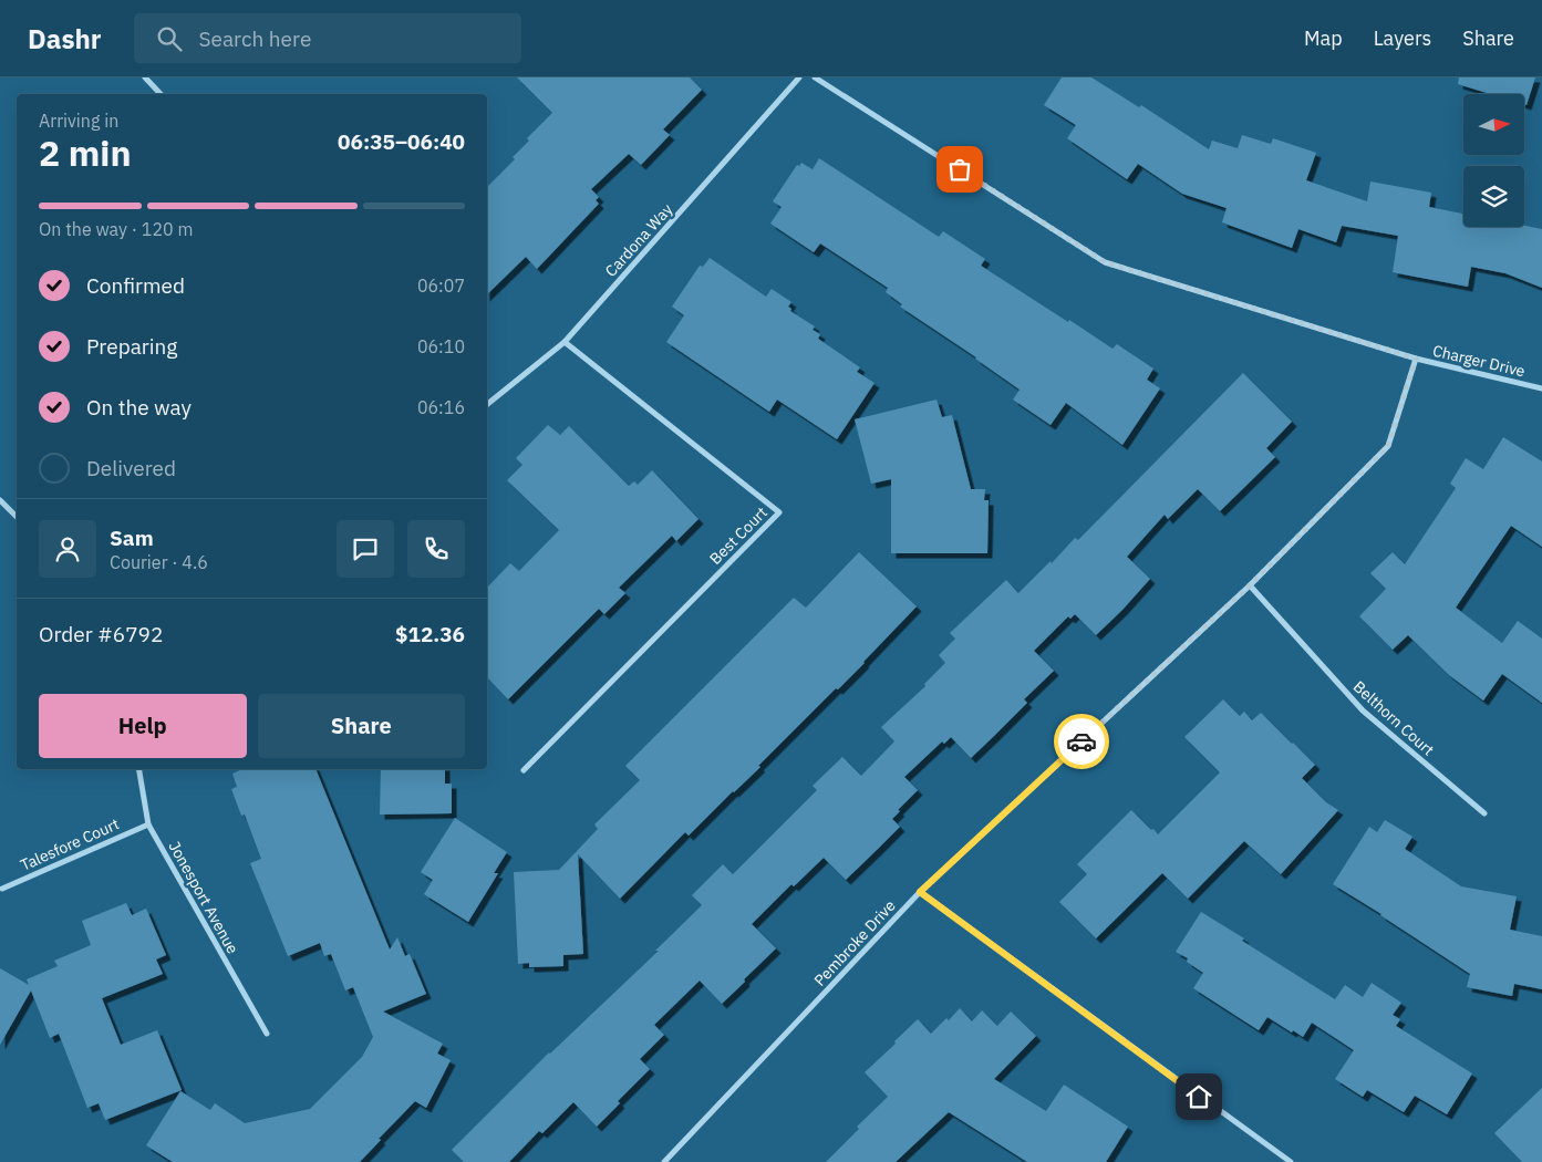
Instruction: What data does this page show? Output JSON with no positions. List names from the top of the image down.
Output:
{
  "streets": {
    "street": [
      "Cardona Way",
      "Charger Drive",
      "Best Court",
      "Belthorn Court",
      "Talesfore Court",
      "Jonesport Avenue",
      "Pembroke Drive"
    ]
  },
  "crossings": [
    ["Cardona Way", "Best Court"],
    ["Charger Drive", "Pembroke Drive"],
    ["Belthorn Court", "Pembroke Drive"],
    ["Talesfore Court", "Jonesport Avenue"]
  ],
  "north": "right",
  "page": {
    "header": "Dashr",
    "search": "Search here",
    "nav": ["Map", "Layers", "Share"],
    "heading": ["2 min", "Arriving in", "06:35–06:40"],
    "panel": [
      "Sam",
      "Courier · 4.6",
      "Order #6792",
      "$12.36"
    ],
    "bar": "On the way · 120 m",
    "list": [
      ["Confirmed", "06:07"],
      ["Preparing", "06:10"],
      ["On the way", "06:16"],
      "Delivered"
    ],
    "buttons": ["Help", "Share"]
  }
}
